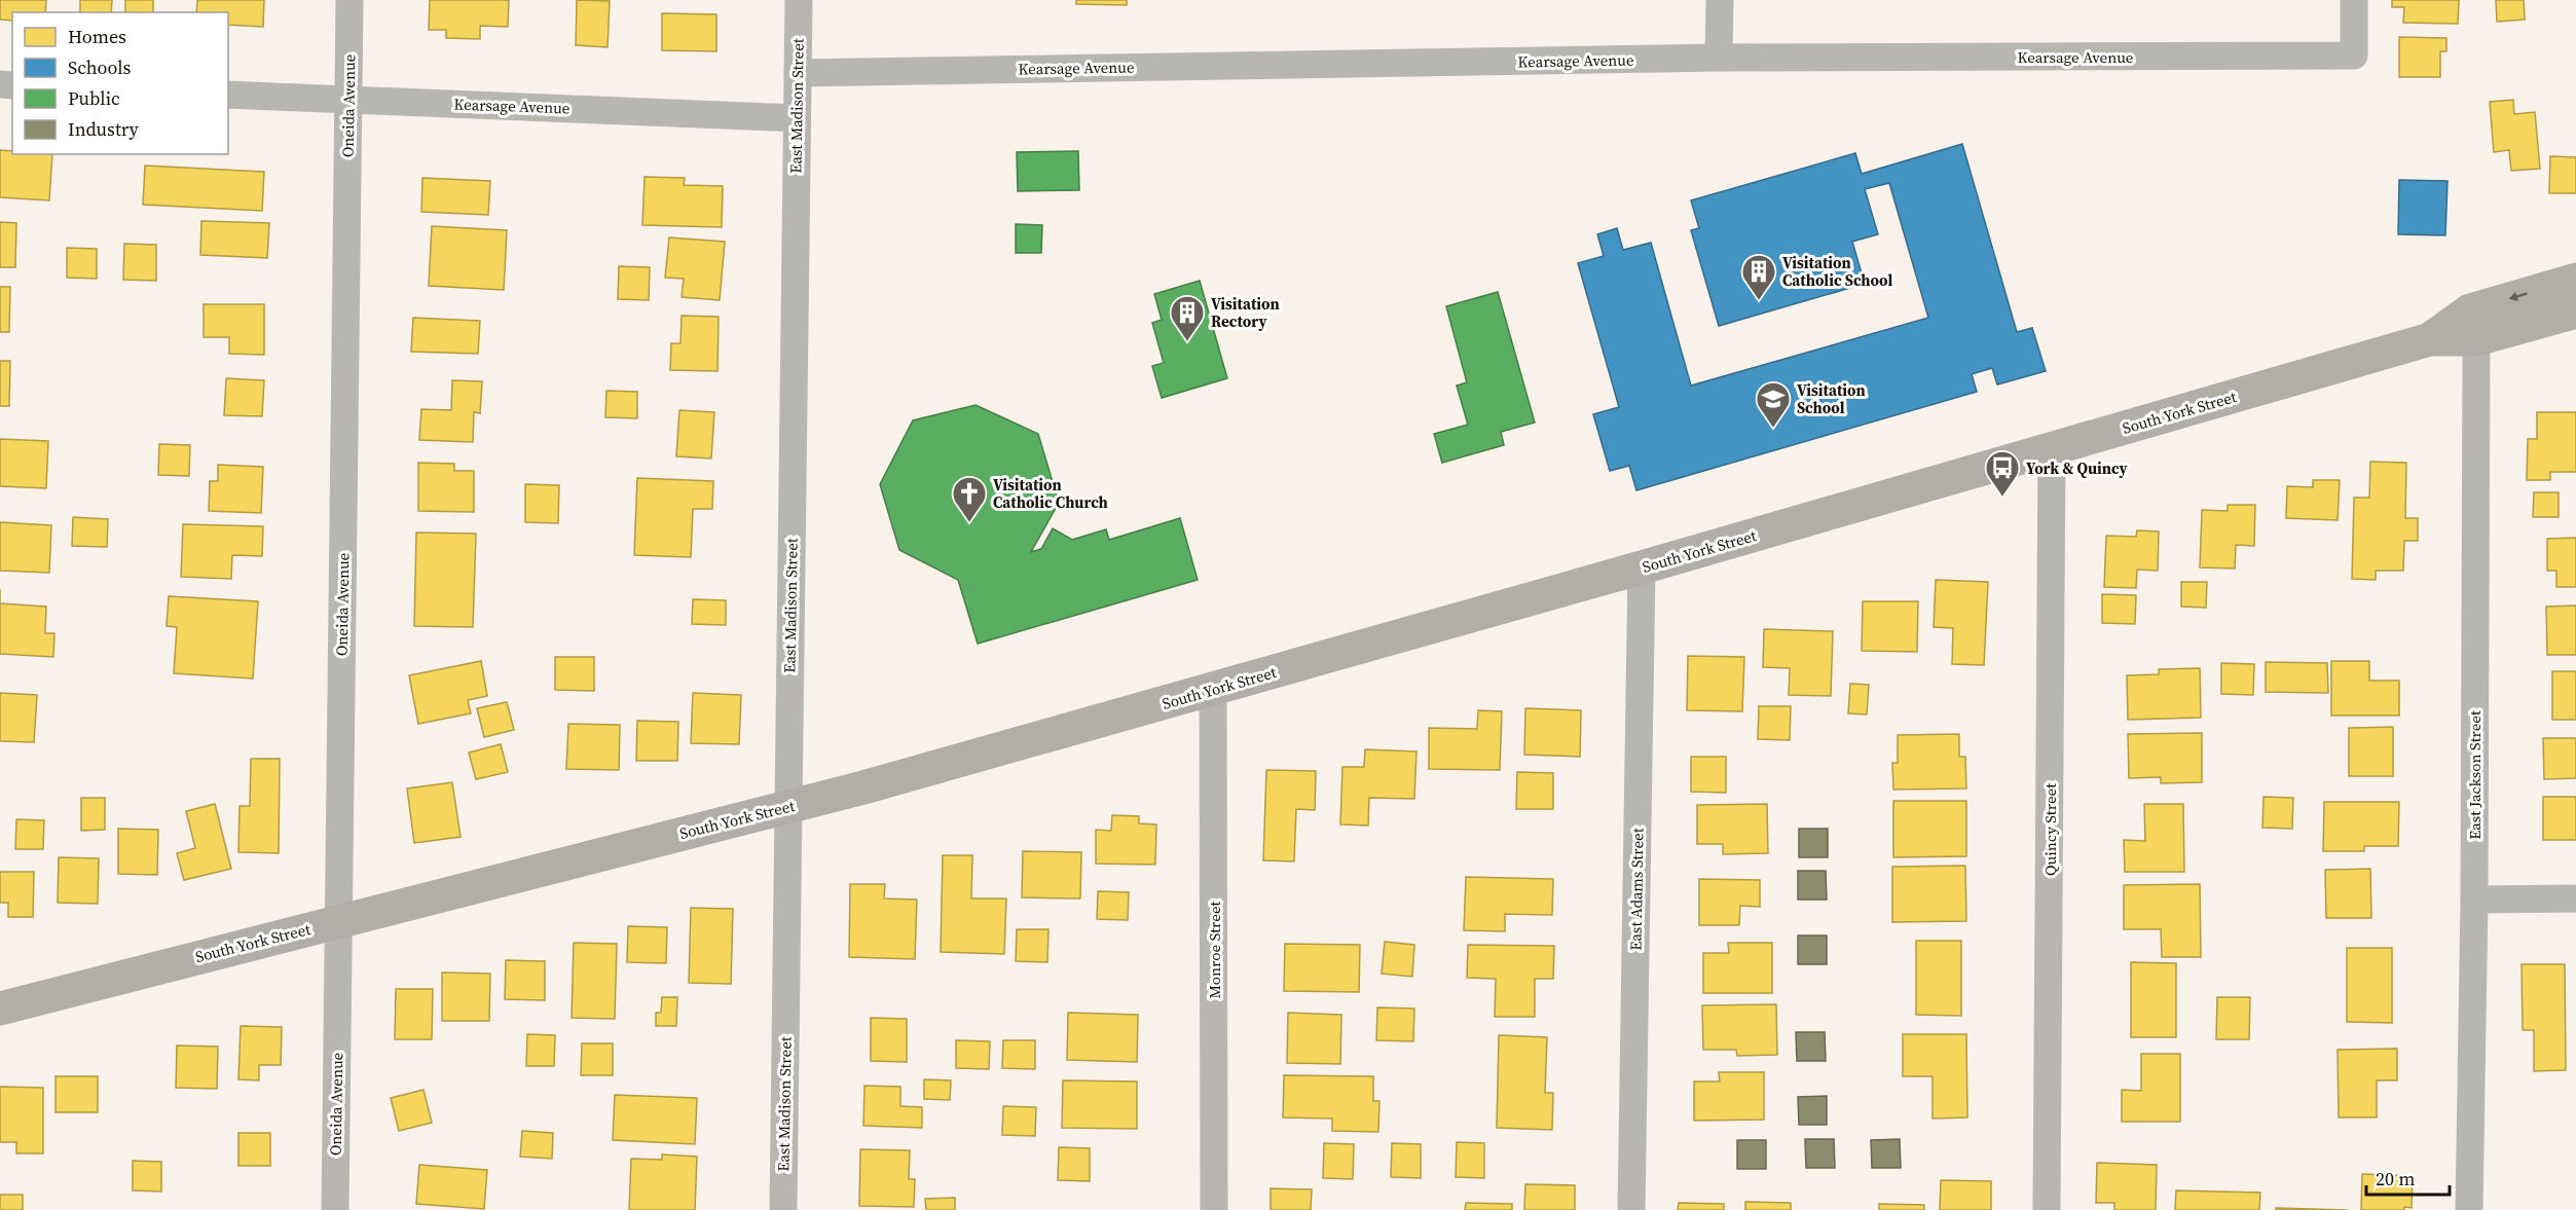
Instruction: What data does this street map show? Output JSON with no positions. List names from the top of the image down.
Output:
{
  "streets": {
    "main road": ["South York Street"],
    "street": [
      "Kearsage Avenue",
      "Oneida Avenue",
      "East Madison Street",
      "East Jackson Street",
      "Quincy Street",
      "East Adams Street",
      "Monroe Street"
    ]
  },
  "crossings": [
    ["Kearsage Avenue", "Oneida Avenue"],
    ["Kearsage Avenue", "East Madison Street"],
    ["Oneida Avenue", "South York Street"],
    ["East Madison Street", "South York Street"],
    ["South York Street", "East Jackson Street"],
    ["South York Street", "Quincy Street"],
    ["South York Street", "East Adams Street"],
    ["South York Street", "Monroe Street"]
  ],
  "places": {
    "building": ["Visitation Catholic School", "Visitation Rectory"],
    "school or university": ["Visitation School"],
    "bus stop": ["York & Quincy"],
    "church": ["Visitation Catholic Church"]
  },
  "legend": [
    "Homes",
    "Schools",
    "Public",
    "Industry"
  ],
  "scale_bar": "20 m"
}
